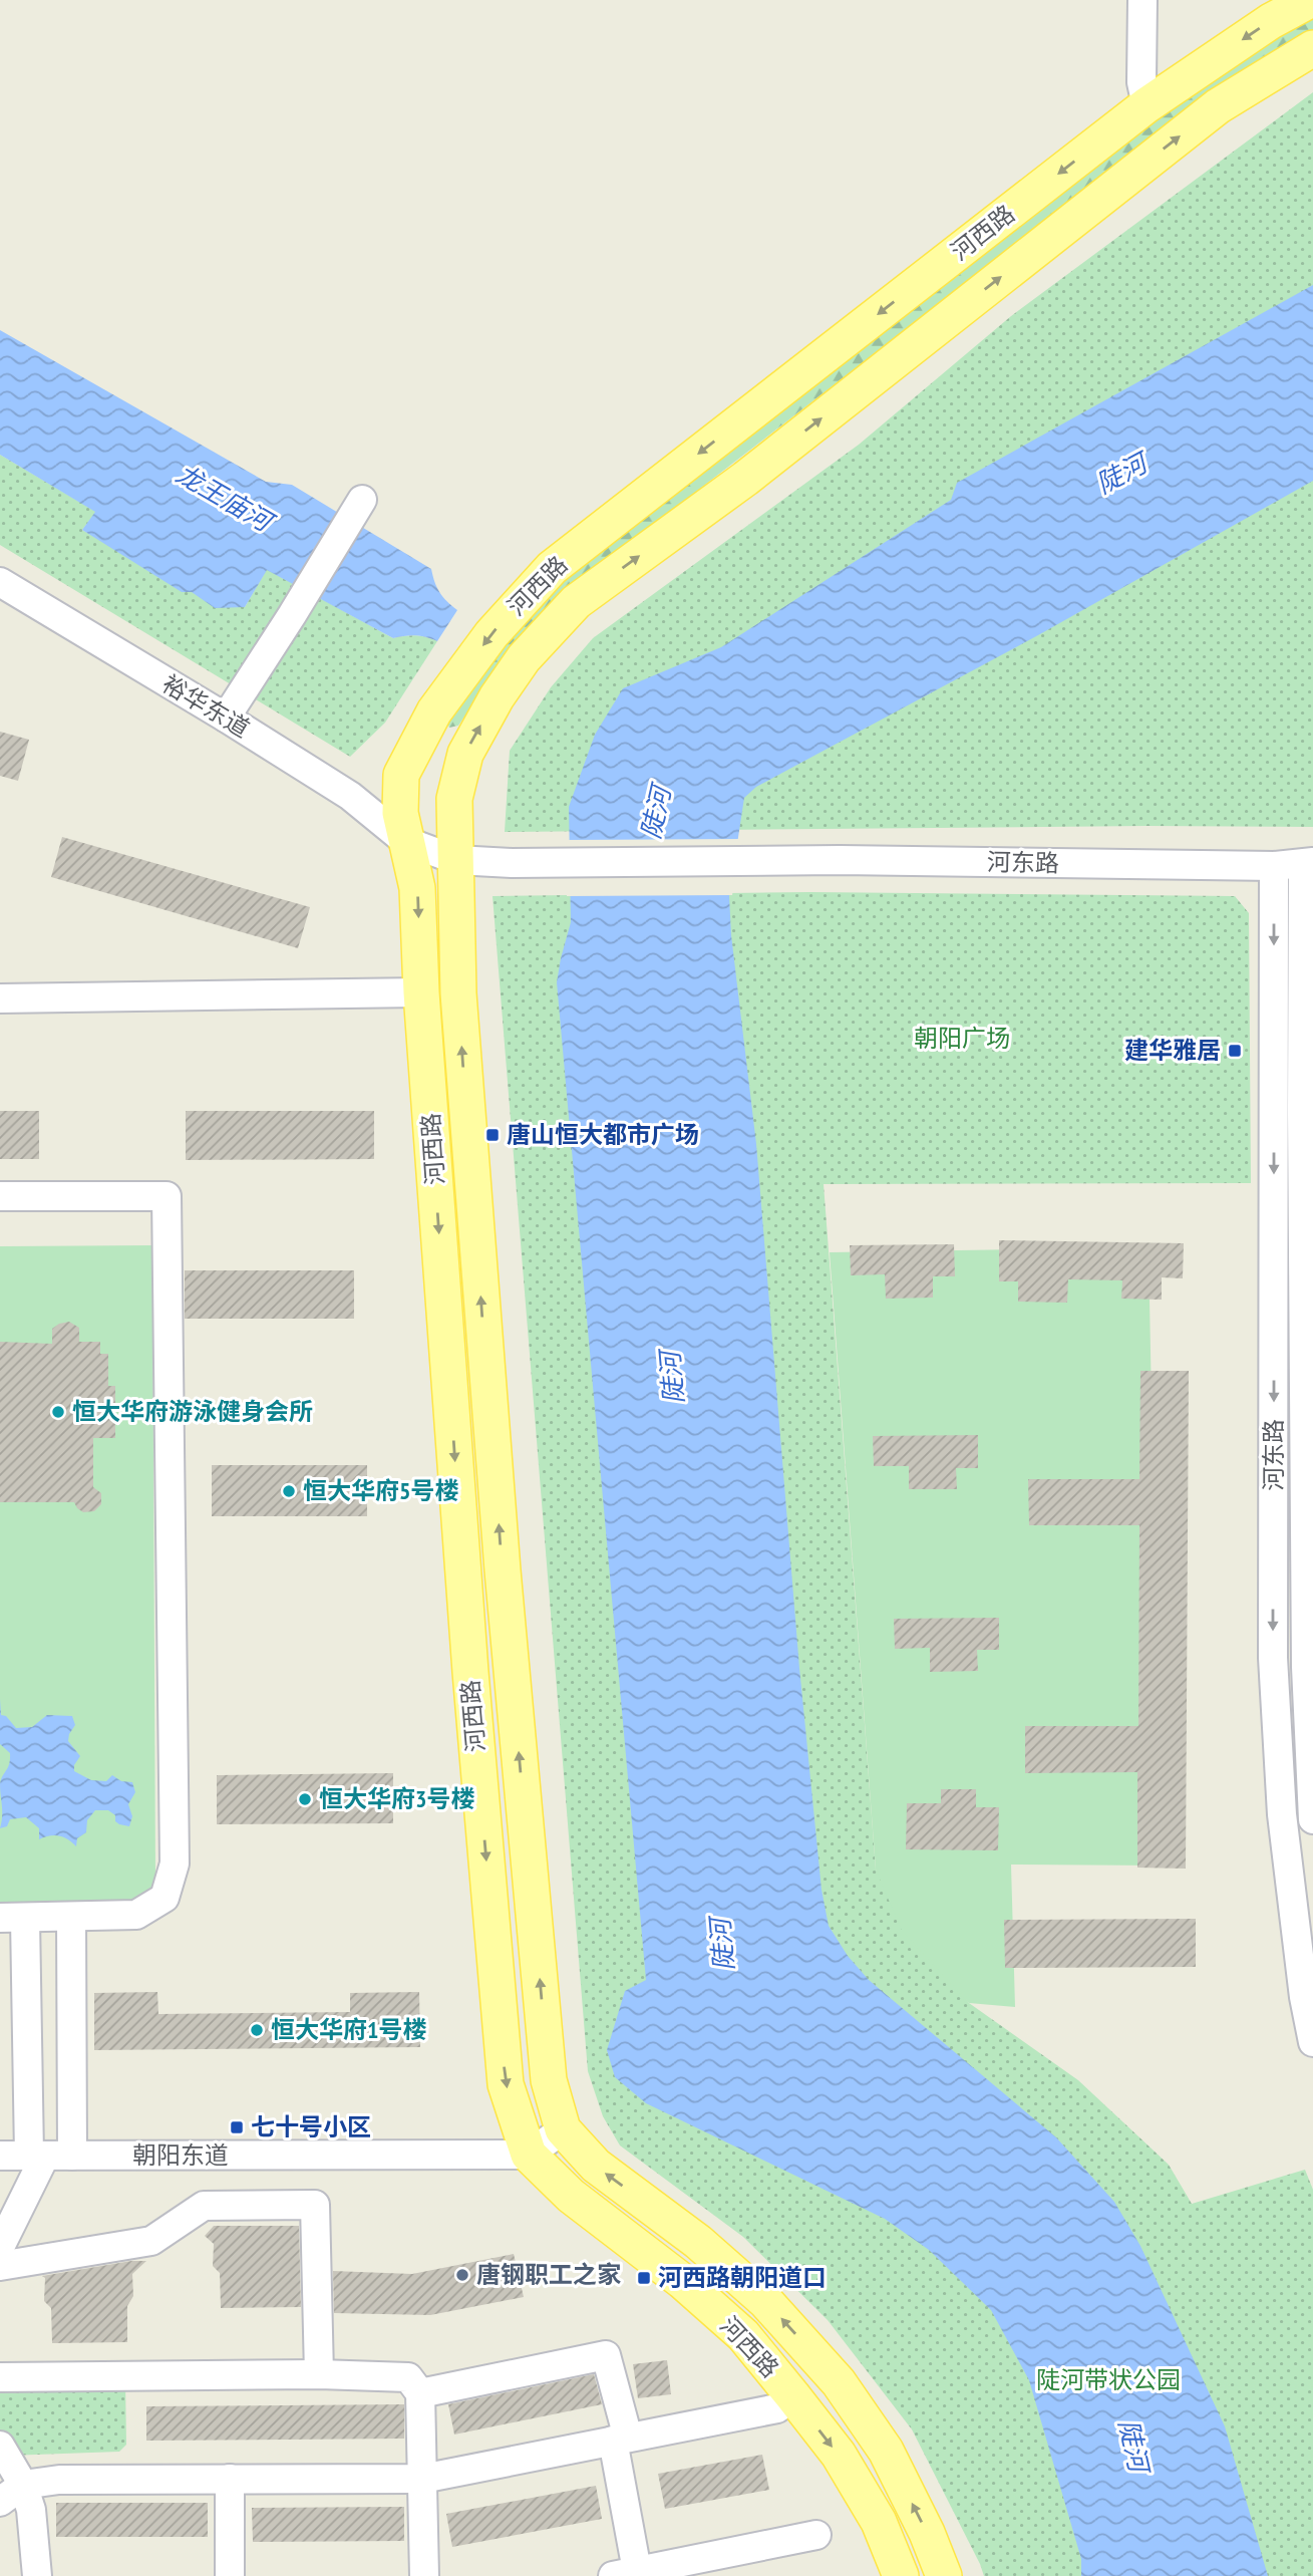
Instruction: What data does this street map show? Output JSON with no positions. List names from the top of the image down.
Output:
{
  "streets": {
    "main road": ["河西路"],
    "street": ["裕华东道", "河东路", "朝阳东道"]
  },
  "crossings": [
    ["河西路", "裕华东道"],
    ["河西路", "朝阳东道"],
    ["裕华东道", "河东路"]
  ],
  "water": ["陡河", "龙王庙河"],
  "parks": ["朝阳广场", "陡河带状公园"],
  "places": {
    "transit": [
      "建华雅居",
      "唐山恒大都市广场",
      "七十号小区",
      "河西路朝阳道口"
    ],
    "other": [
      "恒大华府游泳健身会所",
      "恒大华府5号楼",
      "恒大华府3号楼",
      "恒大华府1号楼",
      "唐钢职工之家"
    ]
  }
}
